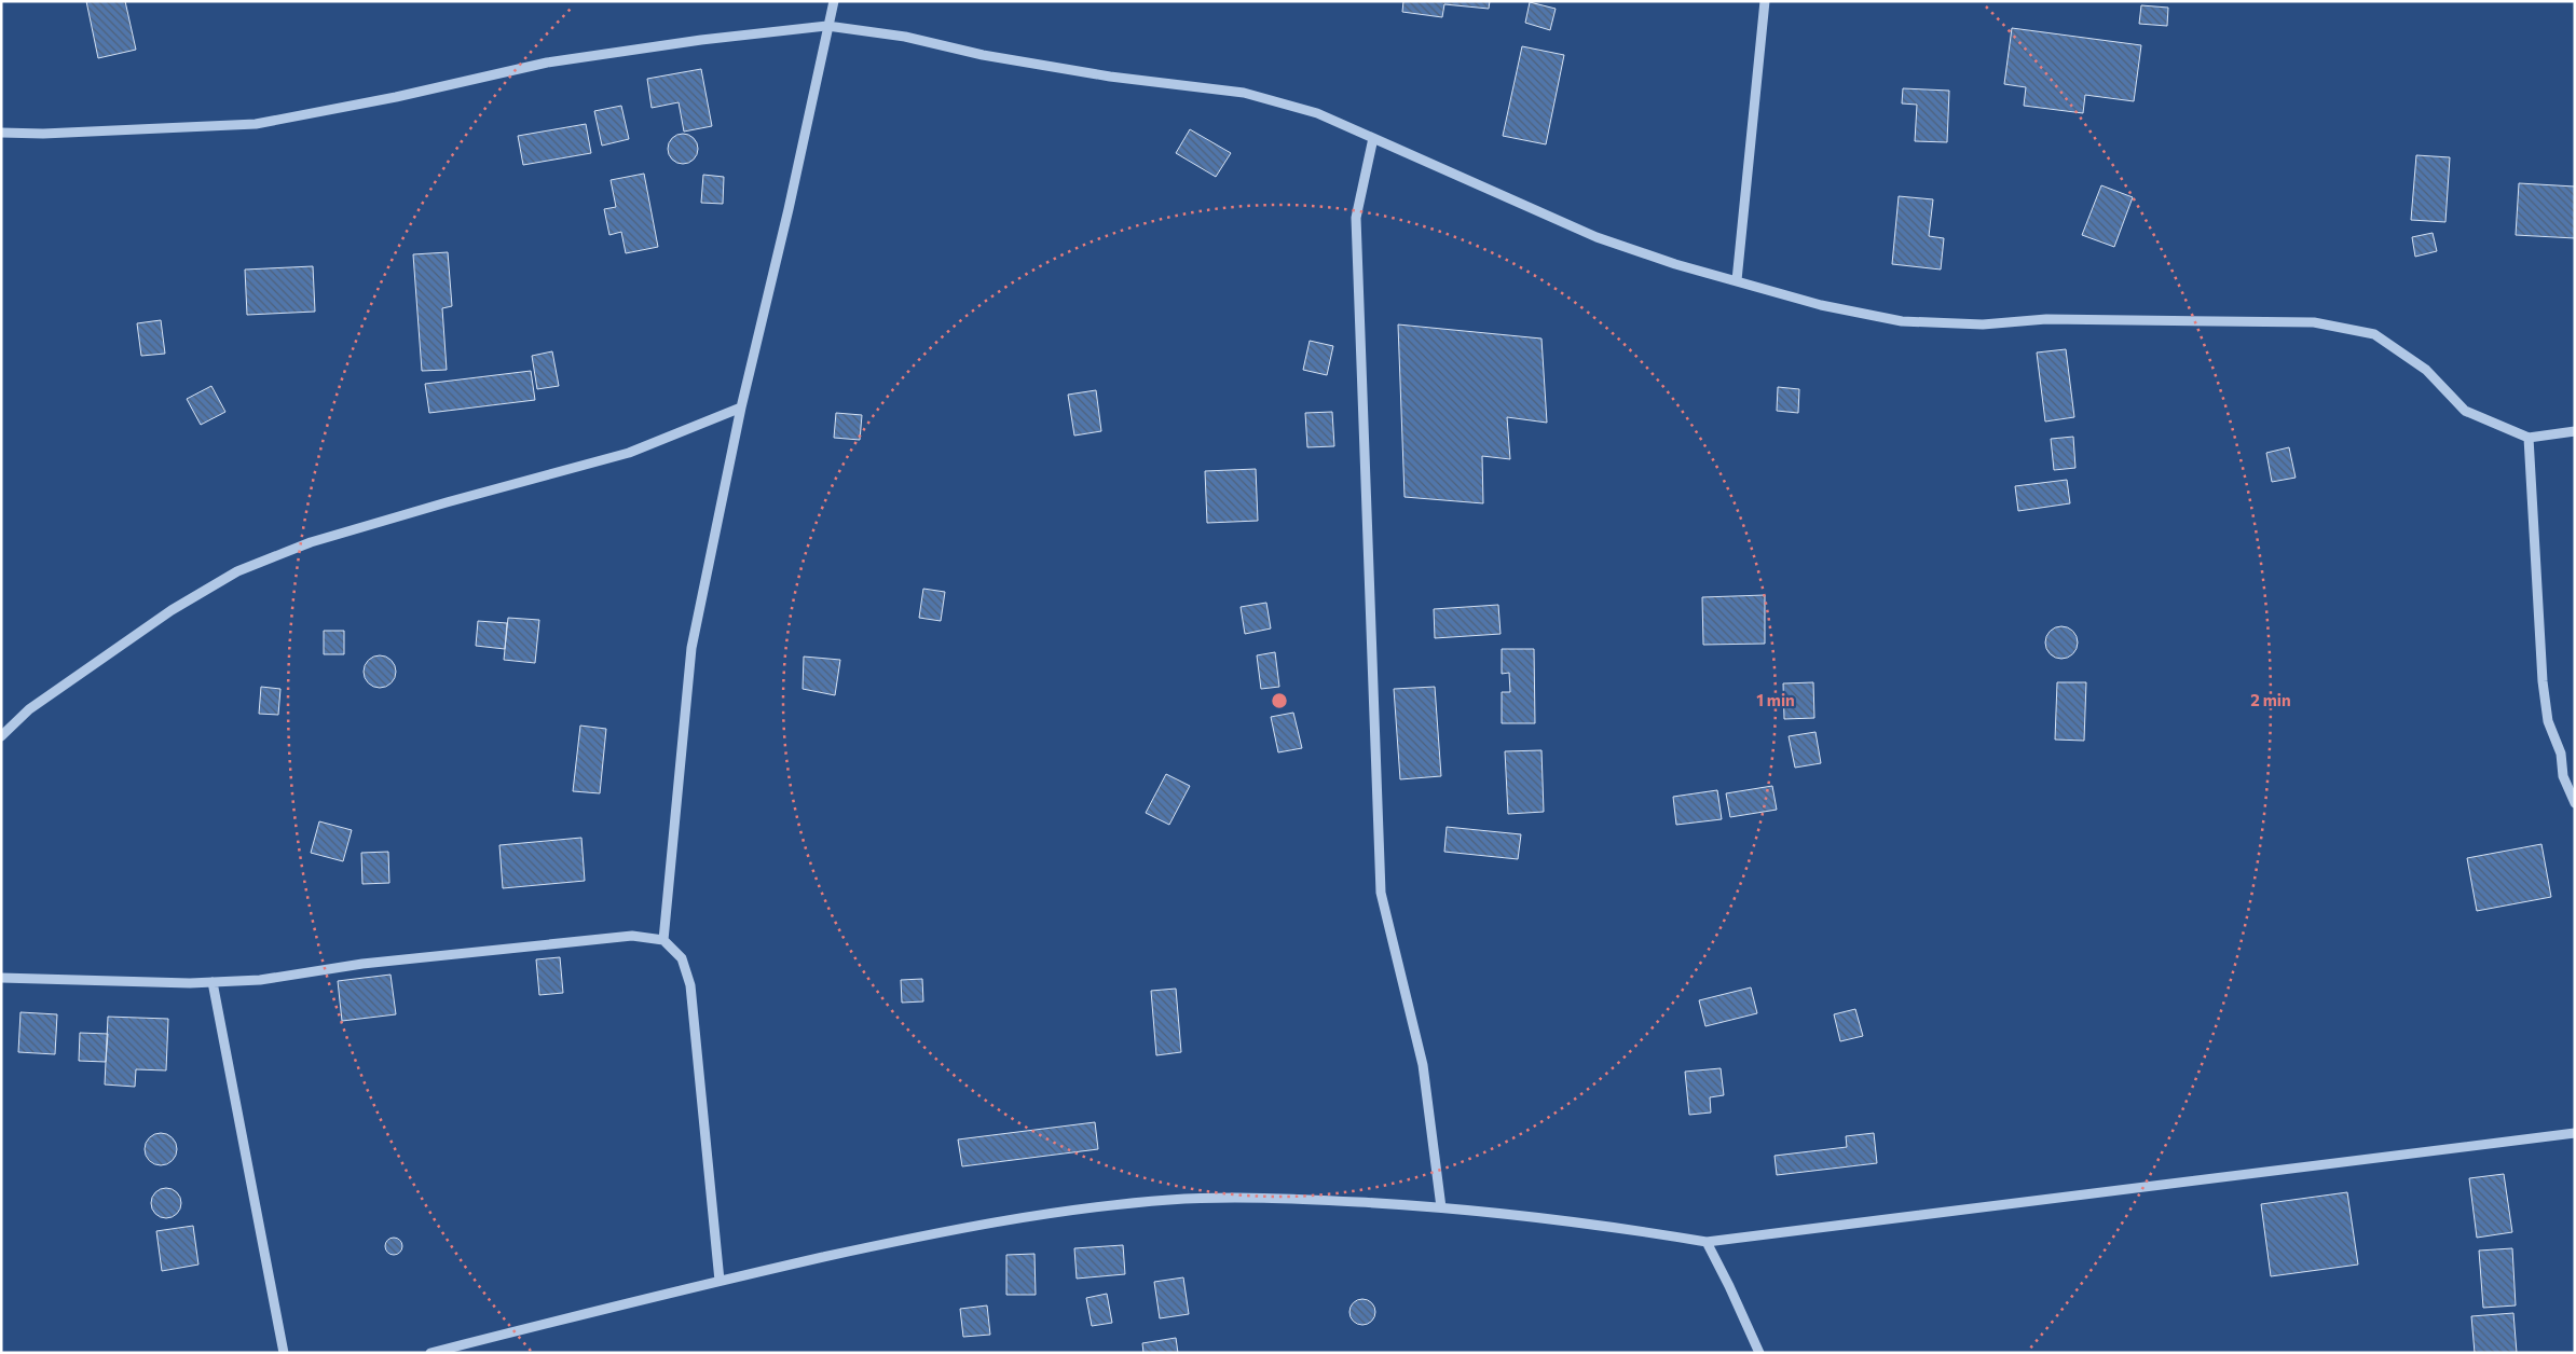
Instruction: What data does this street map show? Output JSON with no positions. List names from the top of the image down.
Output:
{
  "rings": ["1 min", "2 min"]
}
